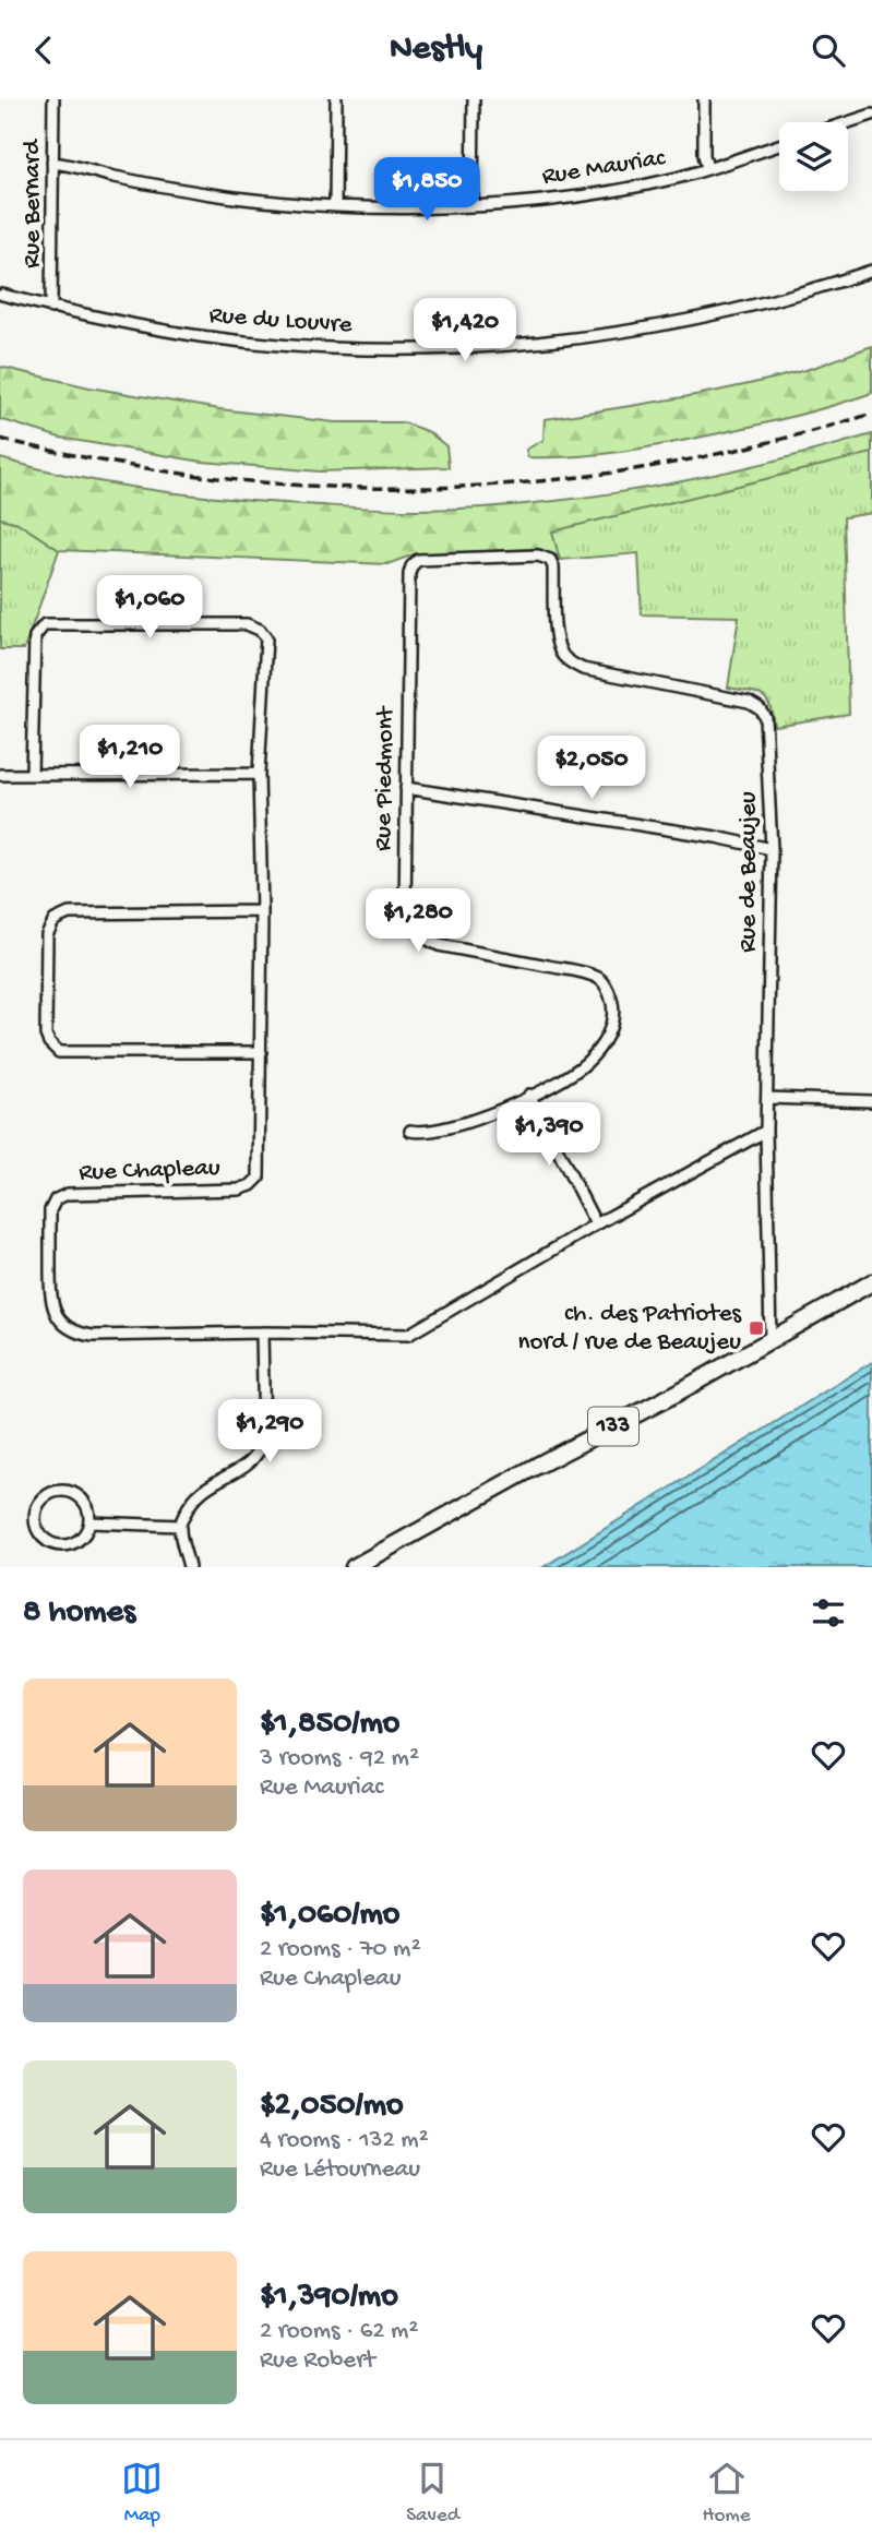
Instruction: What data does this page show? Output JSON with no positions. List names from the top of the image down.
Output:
{
  "streets": {
    "main road": ["133"],
    "street": [
      "Rue Mauriac",
      "Rue Bernard",
      "Rue du Louvre",
      "Rue Piedmont",
      "Rue de Beaujeu",
      "Rue Chapleau"
    ]
  },
  "crossings": [
    ["Rue Mauriac", "Rue Bernard"],
    ["Rue Bernard", "Rue du Louvre"],
    ["Rue Piedmont", "Rue de Beaujeu"],
    ["Rue de Beaujeu", "Rue Chapleau"],
    ["Rue de Beaujeu", "133"]
  ],
  "places": {
    "transit": ["ch. des Patriotes nord / rue de Beaujeu"]
  },
  "page": {
    "header": "Nestly",
    "price": [
      "$1,850",
      "$1,420",
      "$1,060",
      "$1,210",
      "$2,050",
      "$1,280",
      "$1,390",
      "$1,290"
    ],
    "heading": "8 homes",
    "list": [
      {
        "name": "$1,850/mo",
        "note": "3 rooms · 92 m² · Rue Mauriac"
      },
      {
        "name": "$1,060/mo",
        "note": "2 rooms · 70 m² · Rue Chapleau"
      },
      {
        "name": "$2,050/mo",
        "note": "4 rooms · 132 m² · Rue Létourneau"
      },
      {
        "name": "$1,390/mo",
        "note": "2 rooms · 62 m² · Rue Robert"
      }
    ],
    "tabs": ["Map", "Saved", "Home"]
  }
}
